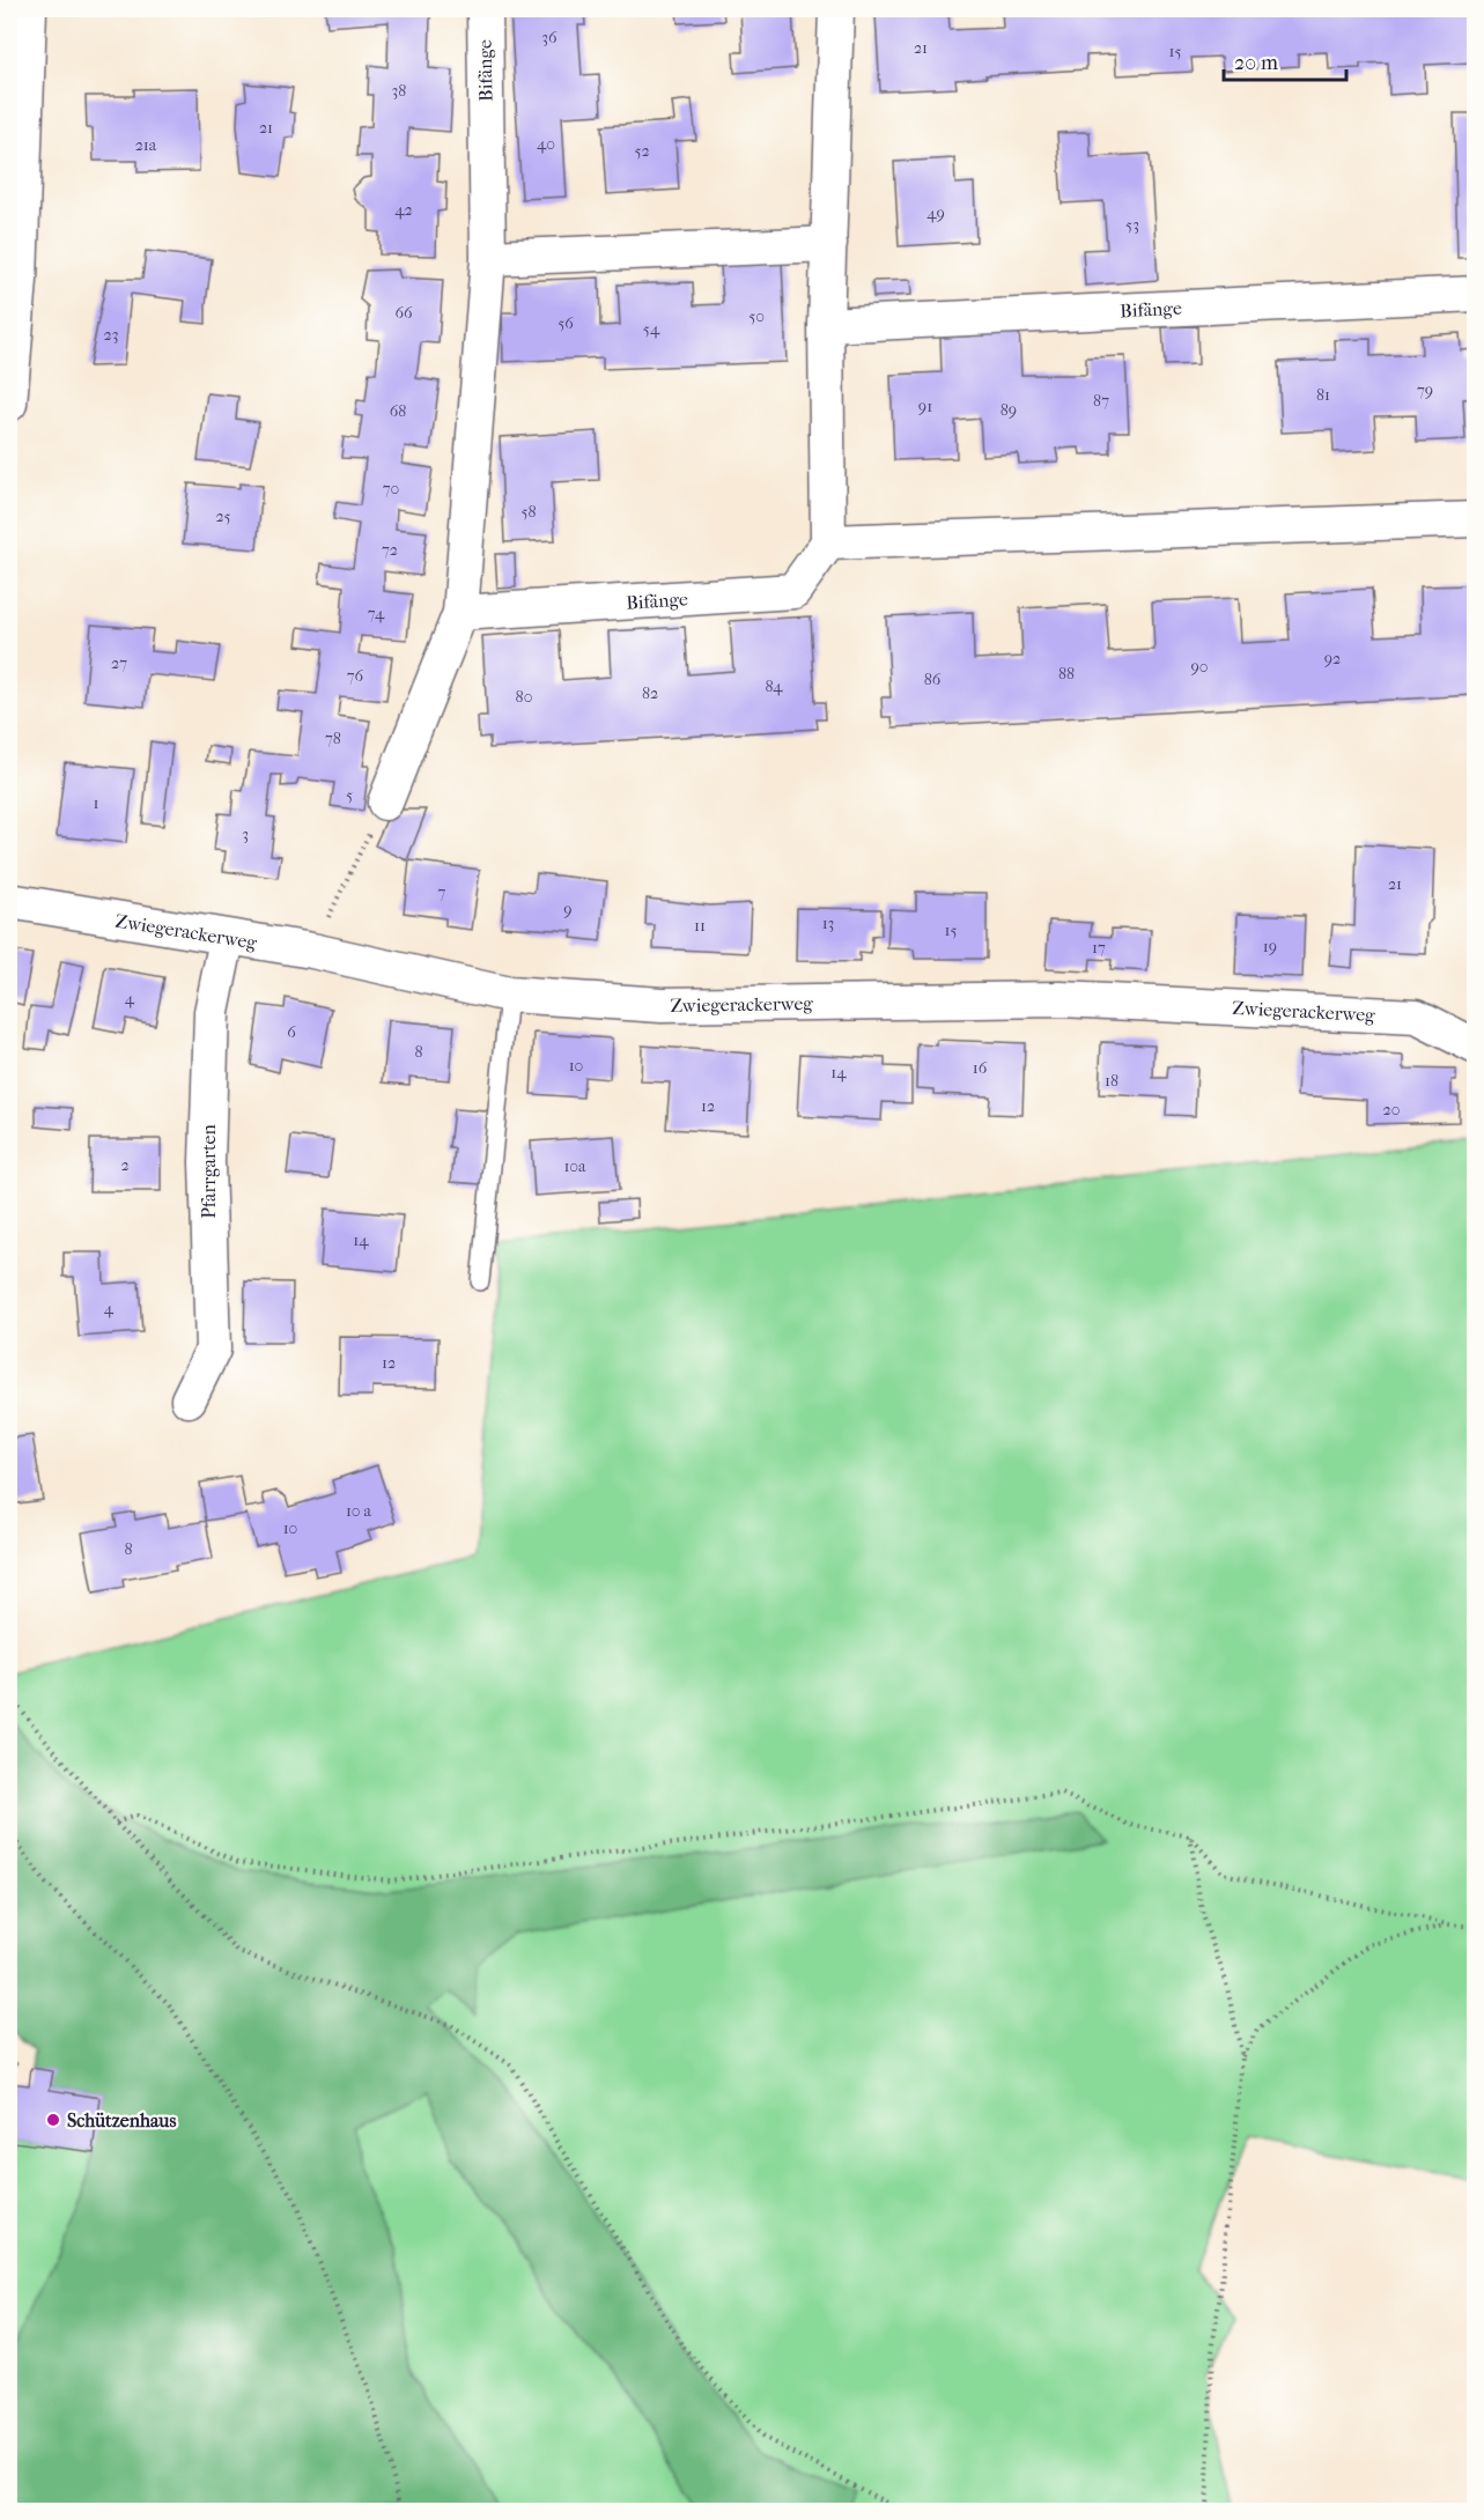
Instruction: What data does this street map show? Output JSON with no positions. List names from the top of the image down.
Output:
{
  "streets": {
    "street": ["Bifänge", "Zwiegerackerweg", "Pfarrgarten"]
  },
  "crossings": [
    ["Zwiegerackerweg", "Pfarrgarten"]
  ],
  "places": ["Schützenhaus"],
  "house_numbers": [
    "36",
    "21",
    "15",
    "38",
    "21",
    "40",
    "21a",
    "52",
    "42",
    "49",
    "53",
    "66",
    "50",
    "56",
    "54",
    "23",
    "79",
    "81",
    "87",
    "91",
    "89",
    "68",
    "70",
    "58",
    "25",
    "72",
    "74",
    "92",
    "27",
    "90",
    "88",
    "76",
    "86",
    "84",
    "82",
    "80",
    "78",
    "5",
    "1",
    "3",
    "21",
    "7",
    "9",
    "13",
    "11",
    "15",
    "19",
    "17",
    "4",
    "6",
    "8",
    "10",
    "16",
    "14",
    "18",
    "12",
    "20",
    "2",
    "10a",
    "14",
    "4",
    "12",
    "10 a",
    "10",
    "8"
  ],
  "scale_bar": "20 m"
}
